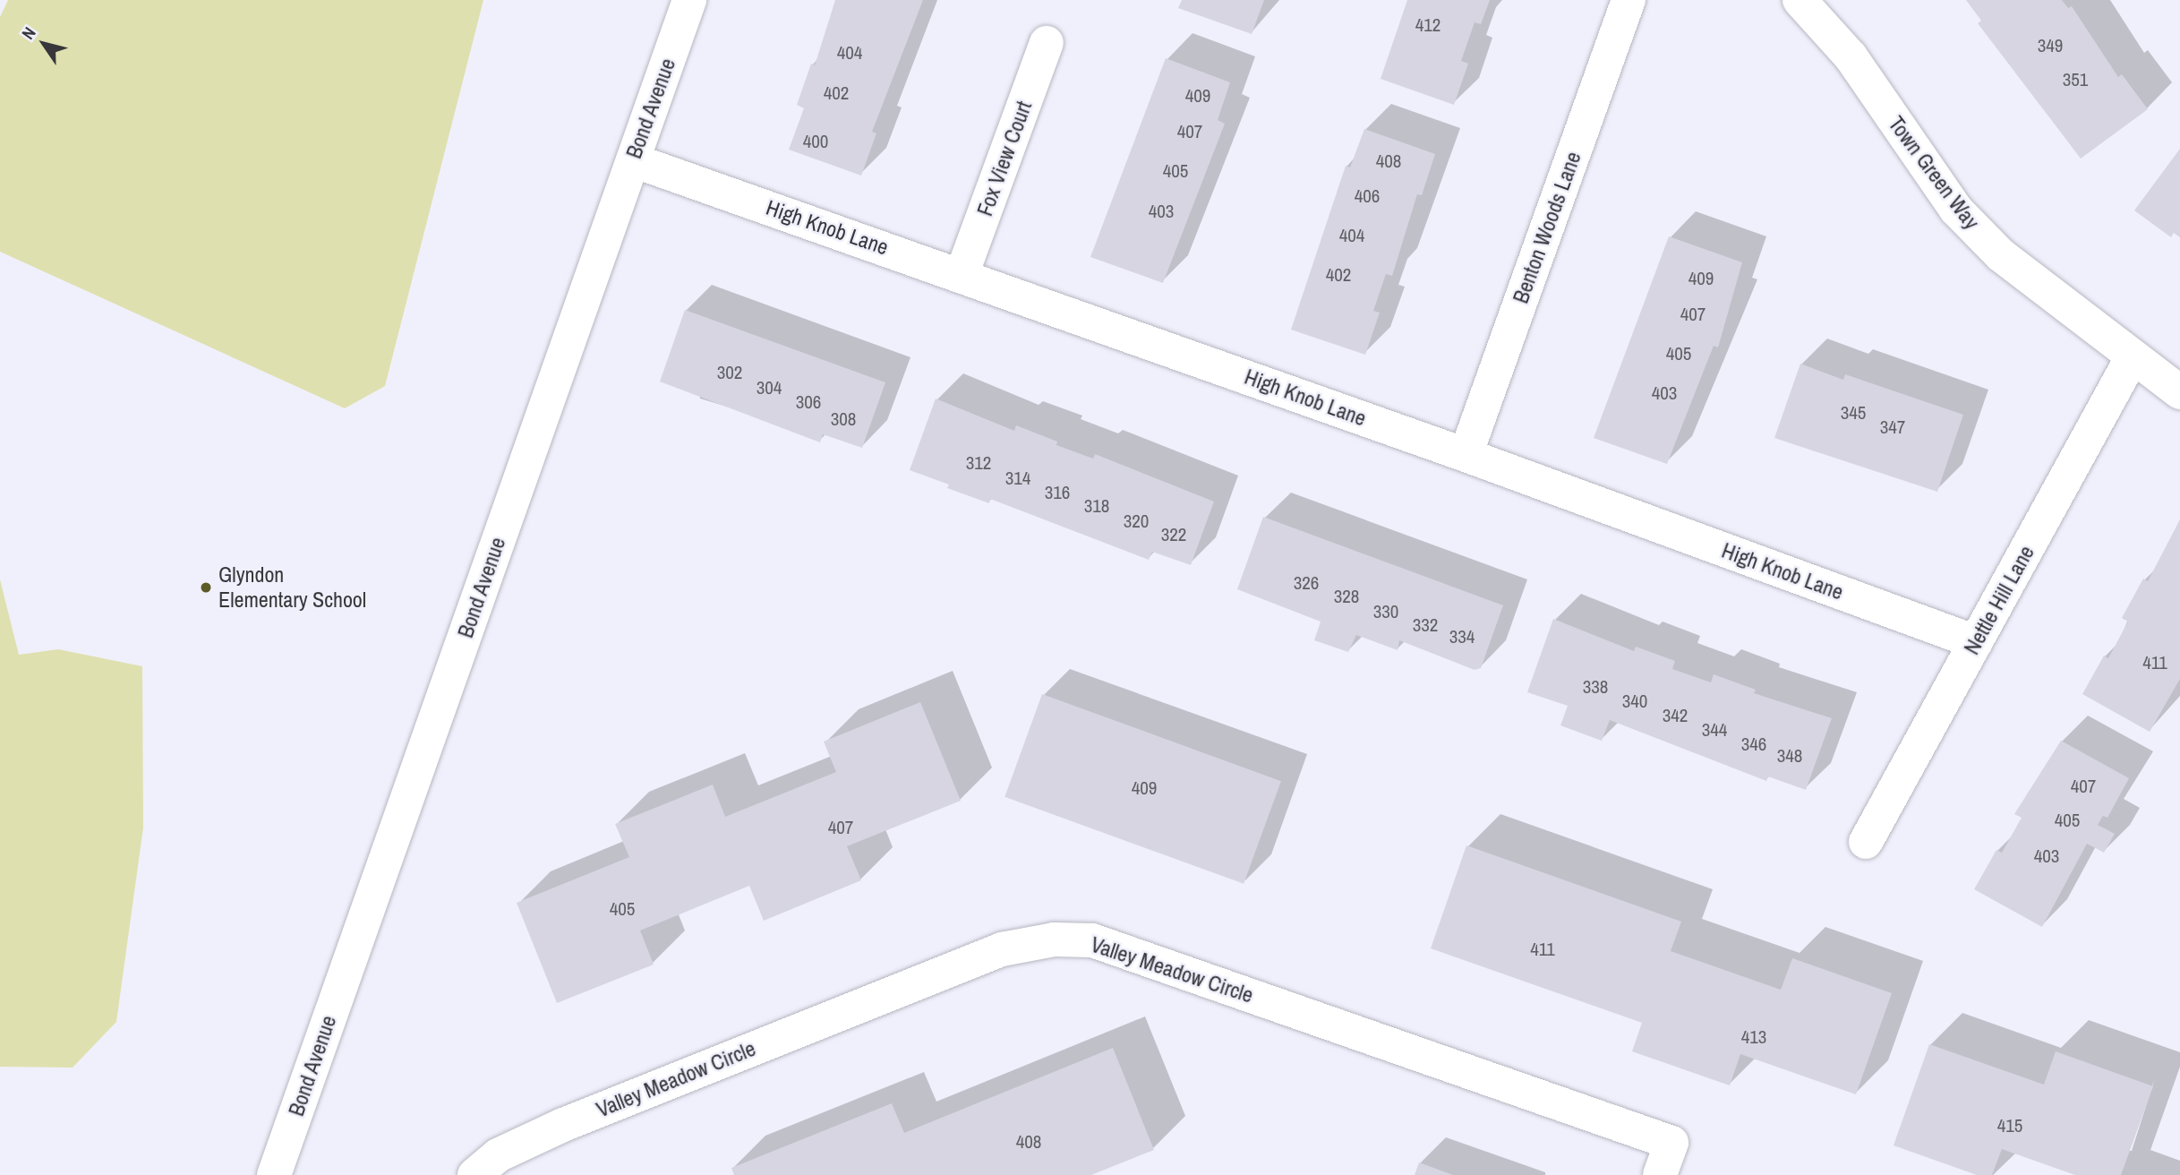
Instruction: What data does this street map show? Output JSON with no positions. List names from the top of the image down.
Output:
{
  "streets": {
    "street": [
      "Bond Avenue",
      "Fox View Court",
      "Town Green Way",
      "High Knob Lane",
      "Benton Woods Lane",
      "Nettle Hill Lane",
      "Valley Meadow Circle"
    ]
  },
  "crossings": [
    ["Bond Avenue", "High Knob Lane"],
    ["Fox View Court", "High Knob Lane"],
    ["Town Green Way", "Nettle Hill Lane"],
    ["High Knob Lane", "Benton Woods Lane"],
    ["High Knob Lane", "Nettle Hill Lane"]
  ],
  "places": ["Glyndon Elementary School"],
  "house_numbers": [
    "412",
    "349",
    "404",
    "351",
    "402",
    "409",
    "407",
    "400",
    "408",
    "405",
    "406",
    "403",
    "404",
    "402",
    "409",
    "407",
    "405",
    "302",
    "304",
    "403",
    "306",
    "345",
    "308",
    "347",
    "312",
    "314",
    "316",
    "318",
    "320",
    "322",
    "326",
    "328",
    "330",
    "332",
    "334",
    "411",
    "338",
    "340",
    "342",
    "344",
    "346",
    "348",
    "407",
    "409",
    "405",
    "407",
    "403",
    "405",
    "411",
    "413",
    "415",
    "408"
  ],
  "north": "top left"
}
